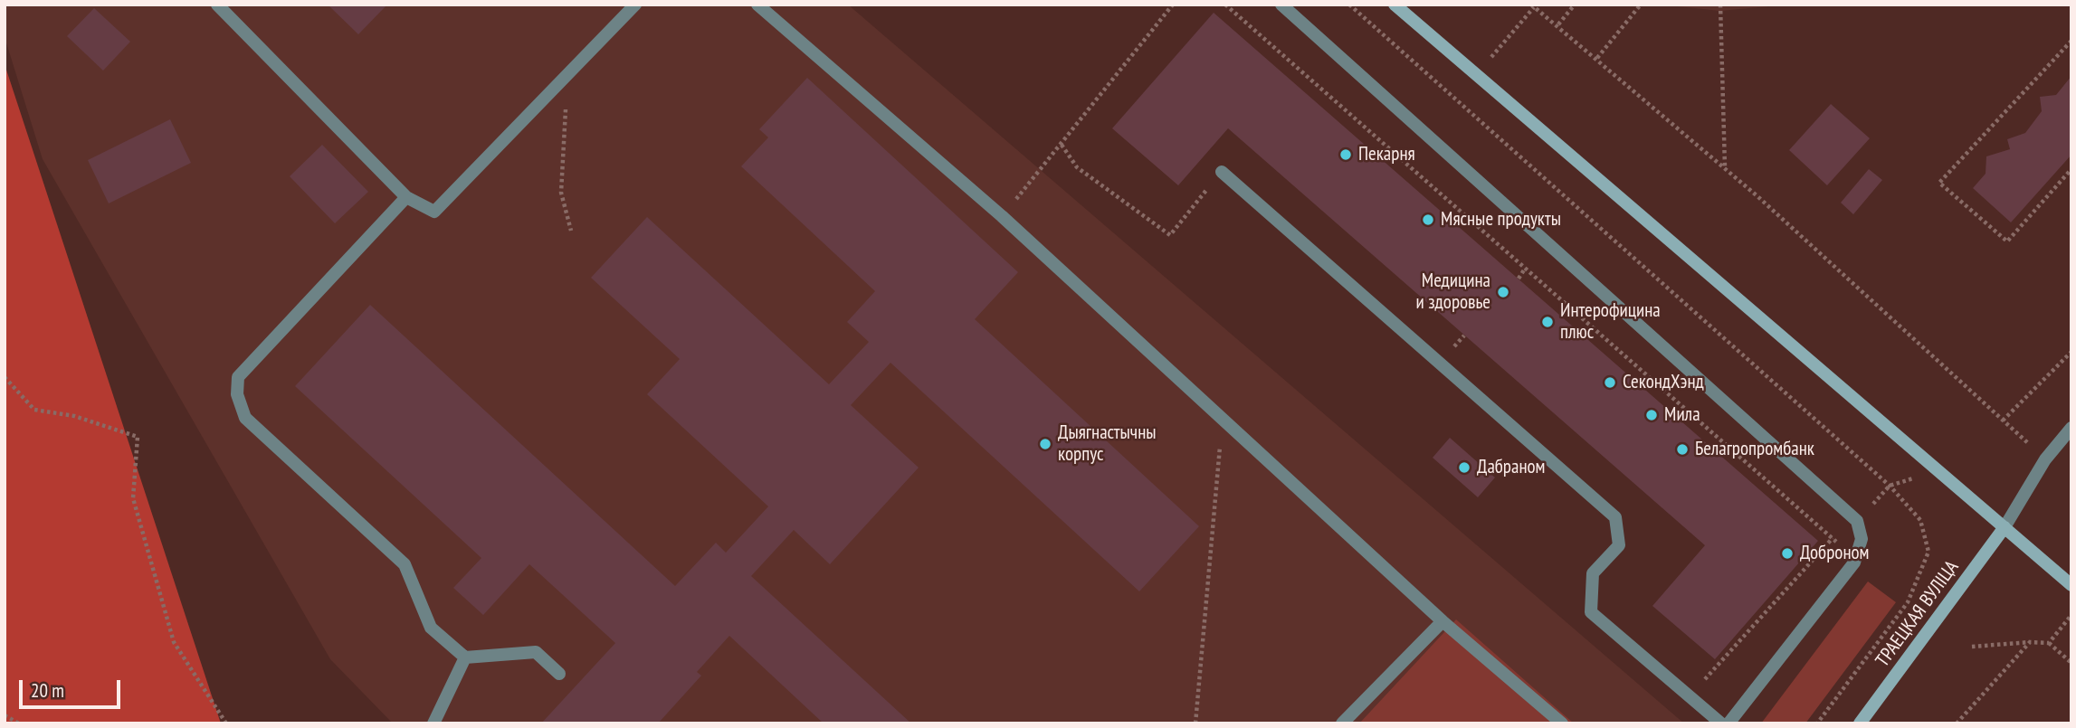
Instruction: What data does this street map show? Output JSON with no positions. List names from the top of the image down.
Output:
{
  "streets": {
    "main road": ["ТРАЕЦКАЯ ВУЛІЦА"]
  },
  "places": [
    "Пекарня",
    "Мясные продукты",
    "Медицина и здоровье",
    "Интерофицина плюс",
    "СекондХэнд",
    "Мила",
    "Дыягнастычны корпус",
    "Белагропромбанк",
    "Дабраном",
    "Доброном"
  ],
  "scale_bar": "20 m"
}
